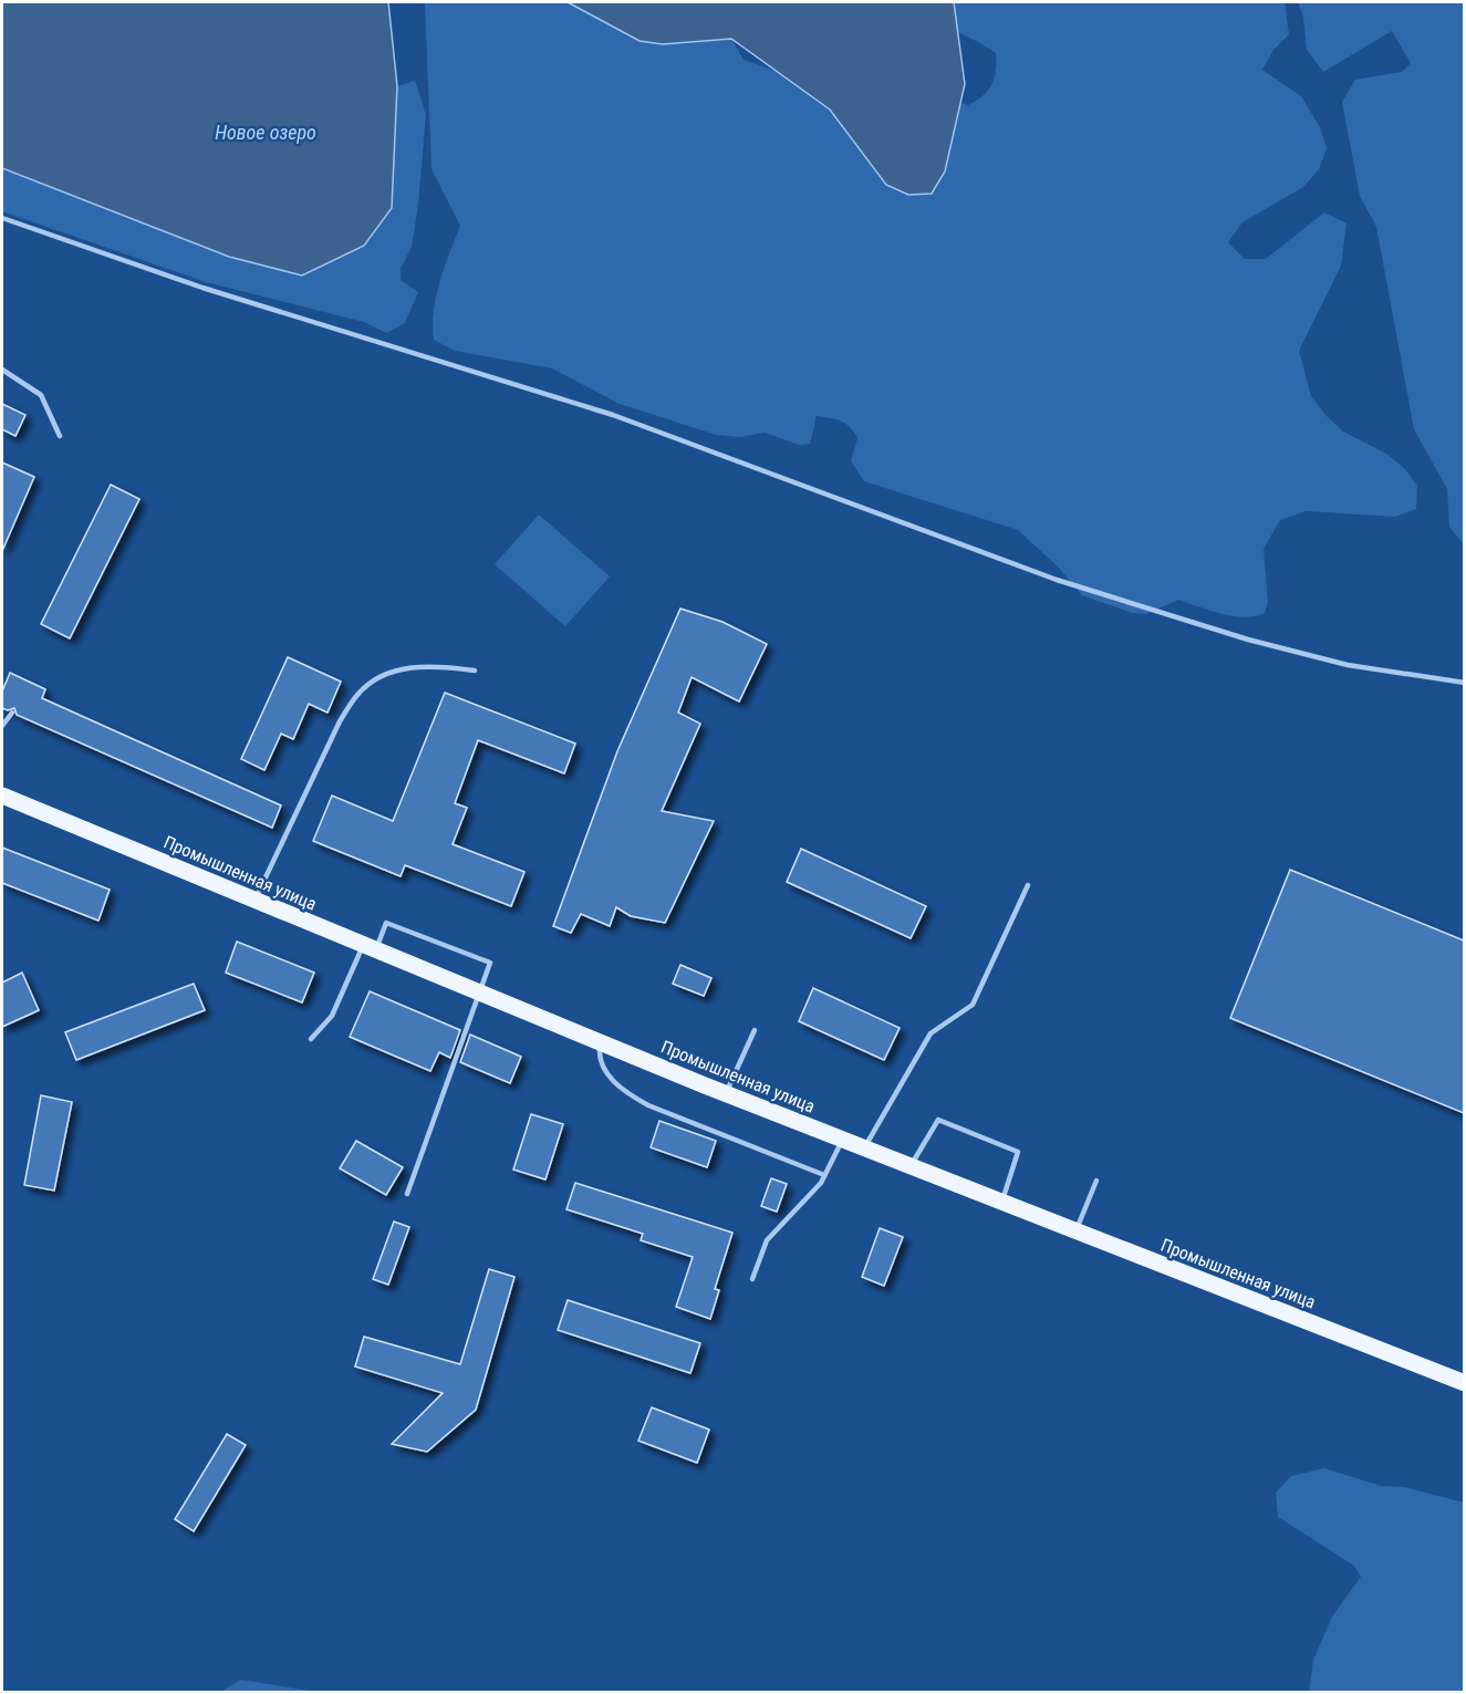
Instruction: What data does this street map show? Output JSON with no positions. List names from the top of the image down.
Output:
{
  "streets": {
    "main road": ["Промышленная улица"]
  },
  "water": ["Новое озеро"]
}
